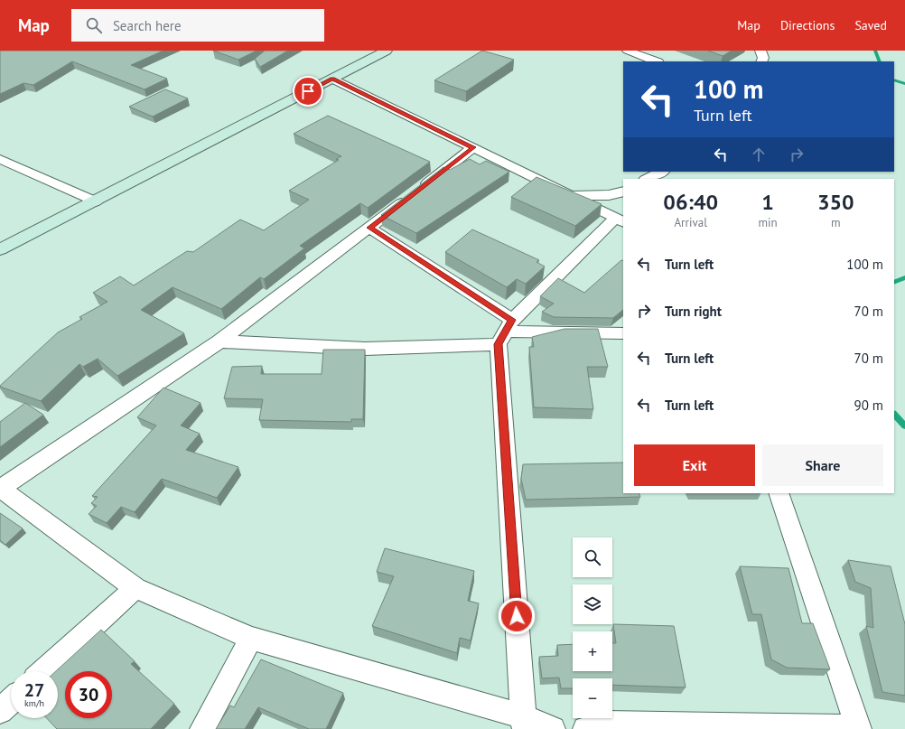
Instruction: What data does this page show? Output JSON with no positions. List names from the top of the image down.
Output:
{
  "page": {
    "header": "Map",
    "search": "Search here",
    "nav": ["Map", "Directions", "Saved"],
    "turn": ["100 m", "Turn left"],
    "eta": [
      "06:40",
      "Arrival",
      "1",
      "min",
      "350",
      "m"
    ],
    "list": [
      {
        "name": "Turn left",
        "value": "100 m"
      },
      {
        "name": "Turn right",
        "value": "70 m"
      },
      {
        "name": "Turn left",
        "value": "70 m"
      },
      {
        "name": "Turn left",
        "value": "90 m"
      }
    ],
    "buttons": ["Exit", "Share"],
    "map_buttons": ["+", "−"],
    "speed": "27 km/h",
    "limit": "30"
  }
}
